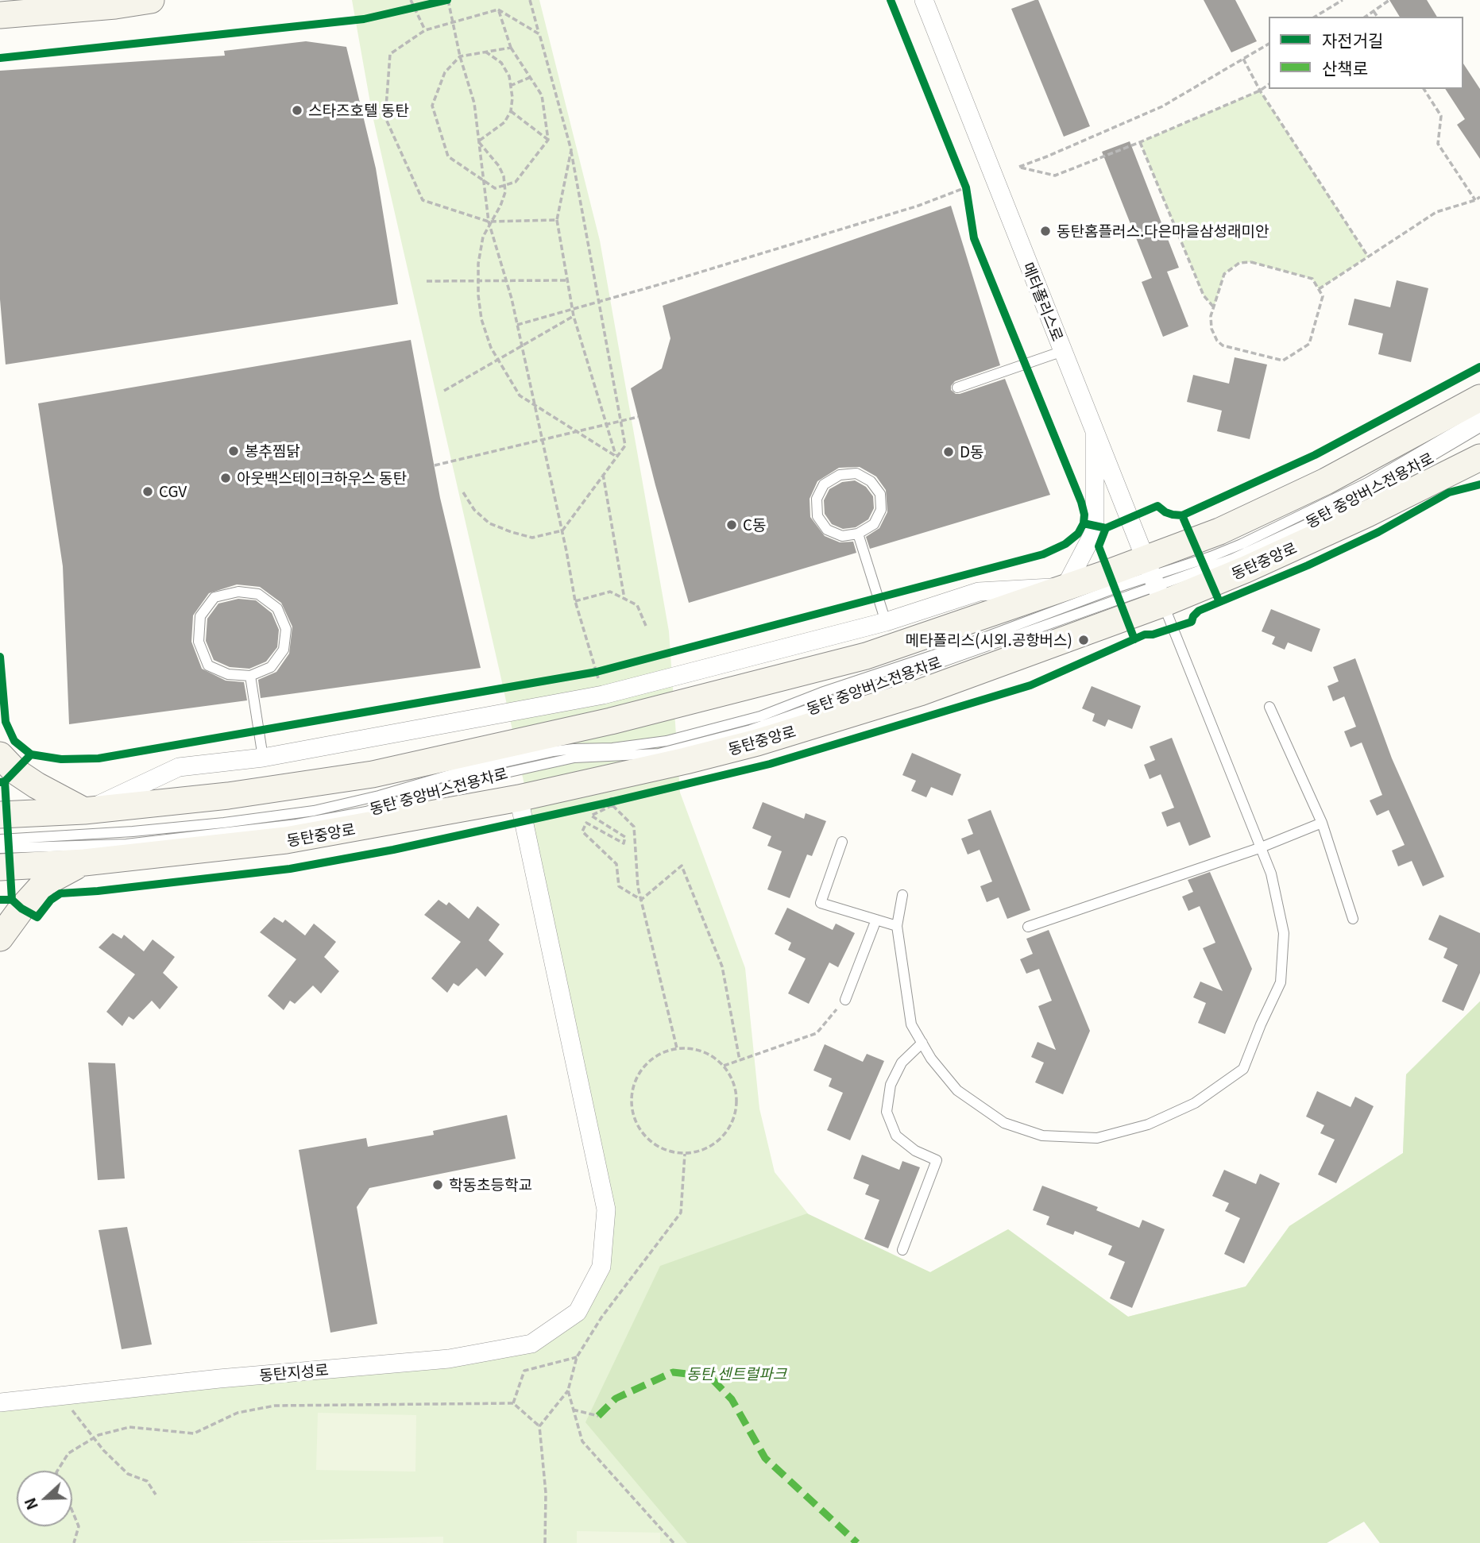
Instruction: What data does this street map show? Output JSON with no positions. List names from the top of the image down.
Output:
{
  "streets": {
    "street": ["메타폴리스로", "동탄중앙로", "동탄지성로"],
    "lane": ["동탄 중앙버스전용차로"]
  },
  "crossings": [
    ["메타폴리스로", "동탄 중앙버스전용차로"],
    ["메타폴리스로", "동탄중앙로"],
    ["동탄 중앙버스전용차로", "동탄중앙로"],
    ["동탄중앙로", "동탄지성로"]
  ],
  "parks": ["동탄 센트럴파크"],
  "places": [
    "스타즈호텔 동탄",
    "동탄홈플러스.다은마을삼성래미안",
    "봉추찜닭",
    "D동",
    "아웃백스테이크하우스 동탄",
    "CGV",
    "C동",
    "메타폴리스(시외.공항버스)",
    "학동초등학교"
  ],
  "legend": ["자전거길", "산책로"],
  "north": "left"
}
